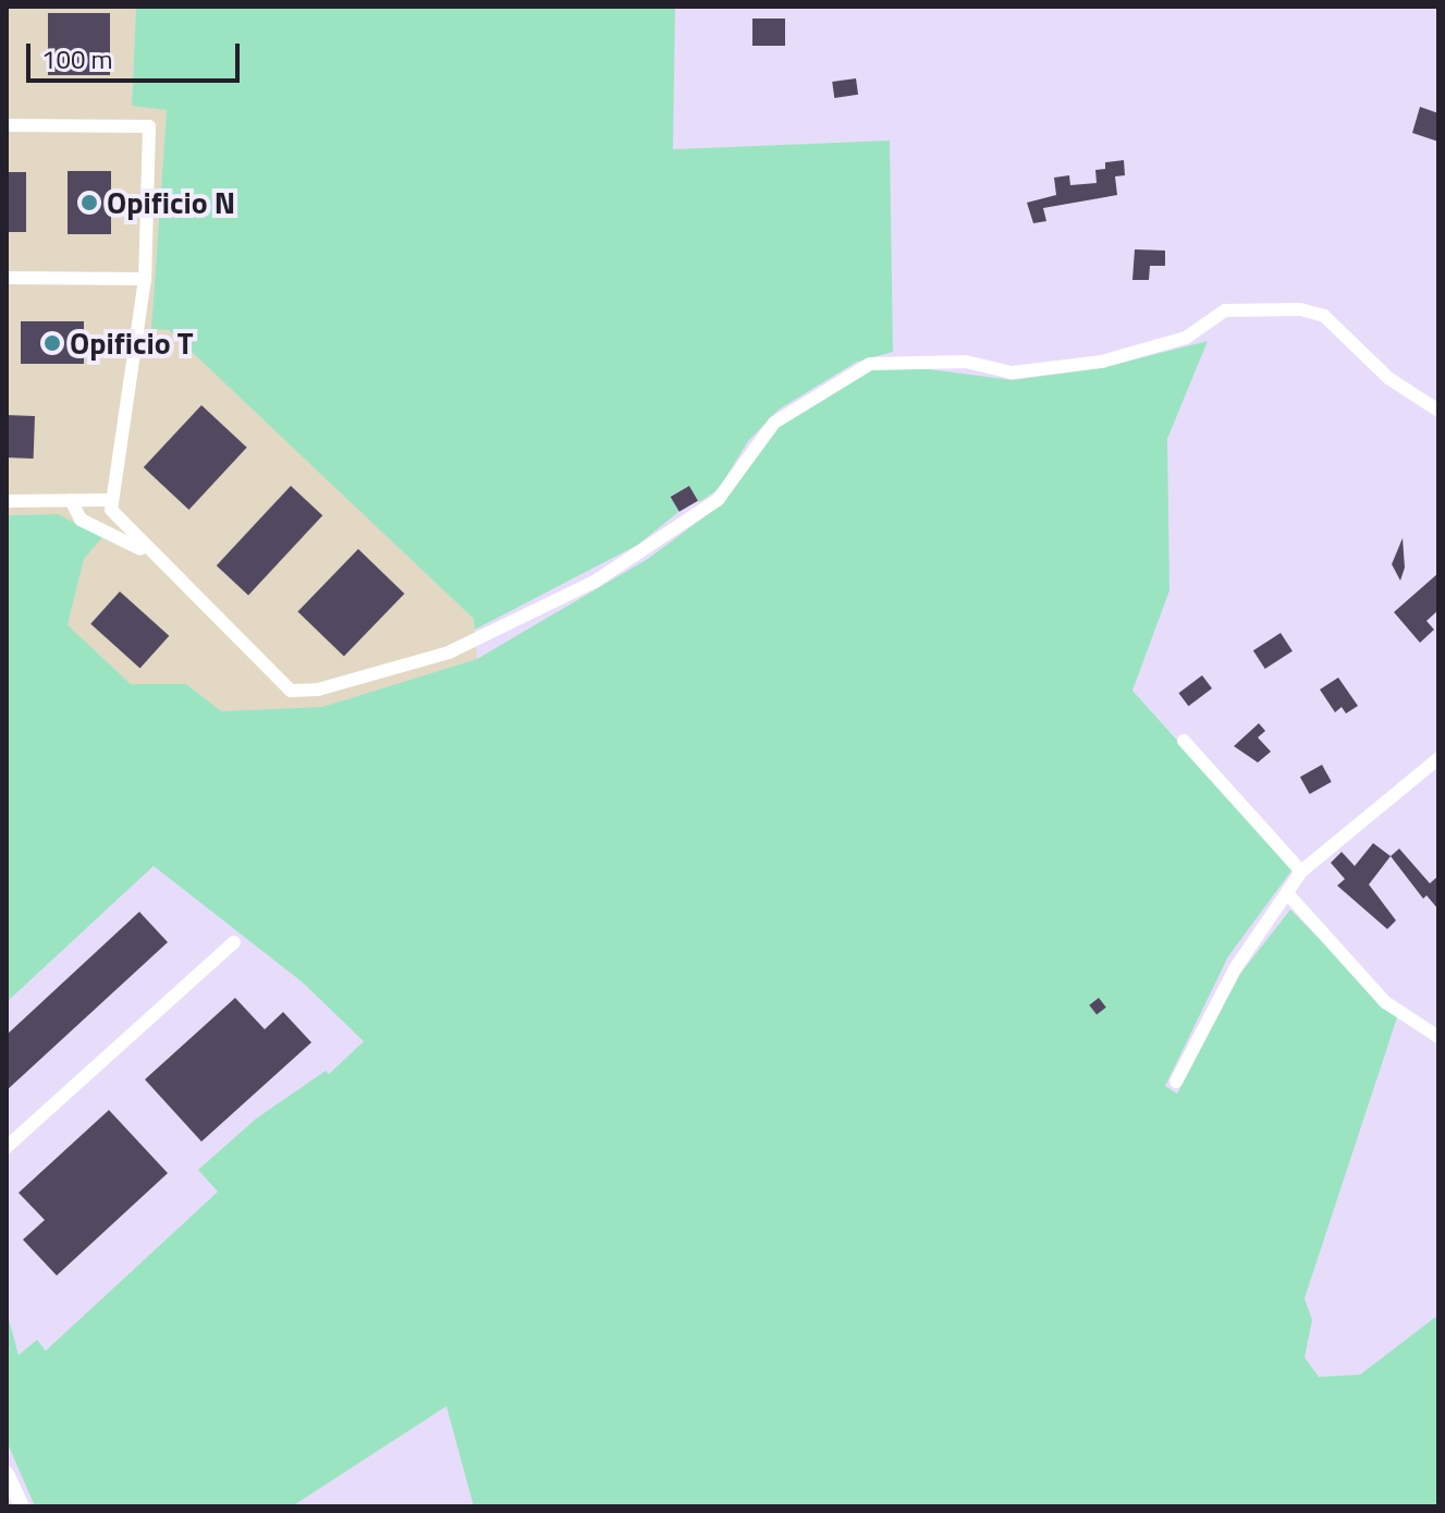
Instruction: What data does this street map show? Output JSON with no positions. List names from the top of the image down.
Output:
{
  "places": ["Opificio N", "Opificio T"],
  "scale_bar": "100 m"
}
